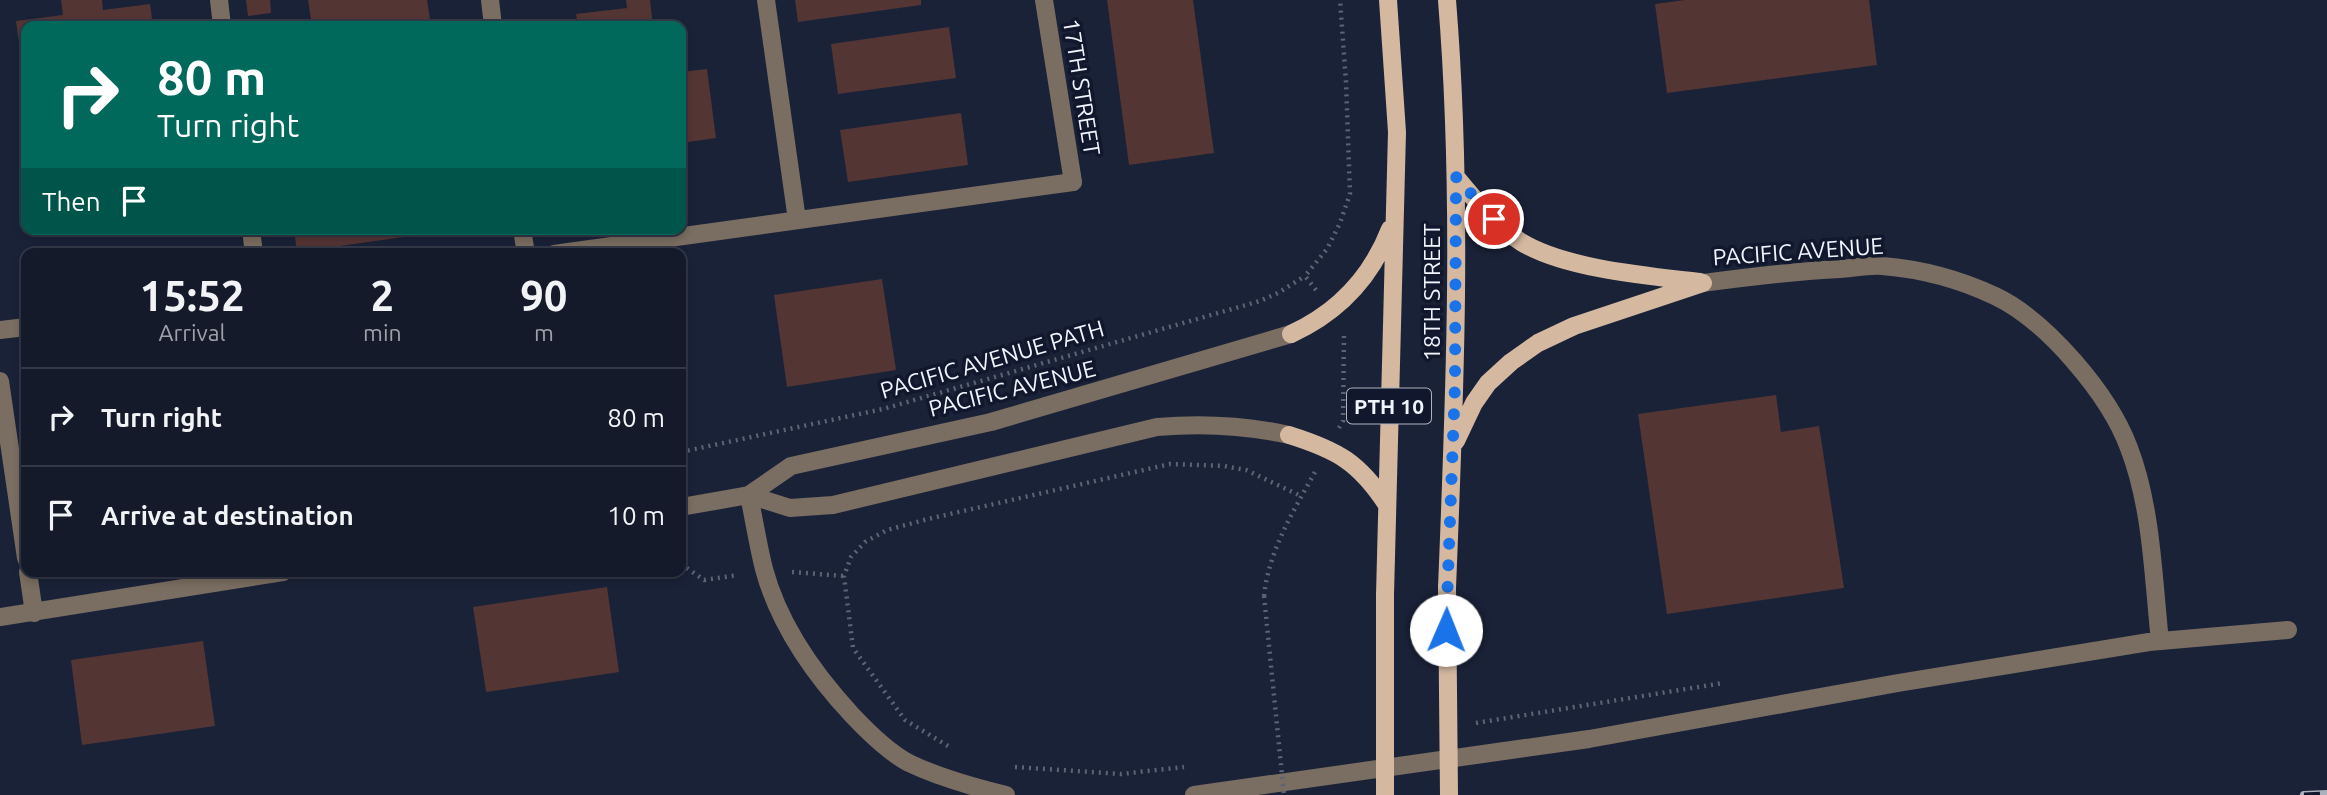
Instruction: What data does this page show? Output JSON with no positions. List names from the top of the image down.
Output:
{
  "streets": {
    "main road": ["18TH STREET", "PTH 10"],
    "street": ["17TH STREET", "PACIFIC AVENUE"],
    "path": ["PACIFIC AVENUE PATH"]
  },
  "page": {
    "turn": ["80 m", "Turn right"],
    "then": "Then",
    "eta": [
      "15:52",
      "Arrival",
      "2",
      "min",
      "90",
      "m"
    ],
    "list": [
      {
        "name": "Turn right",
        "value": "80 m"
      },
      {
        "name": "Arrive at destination",
        "value": "10 m"
      }
    ]
  }
}
